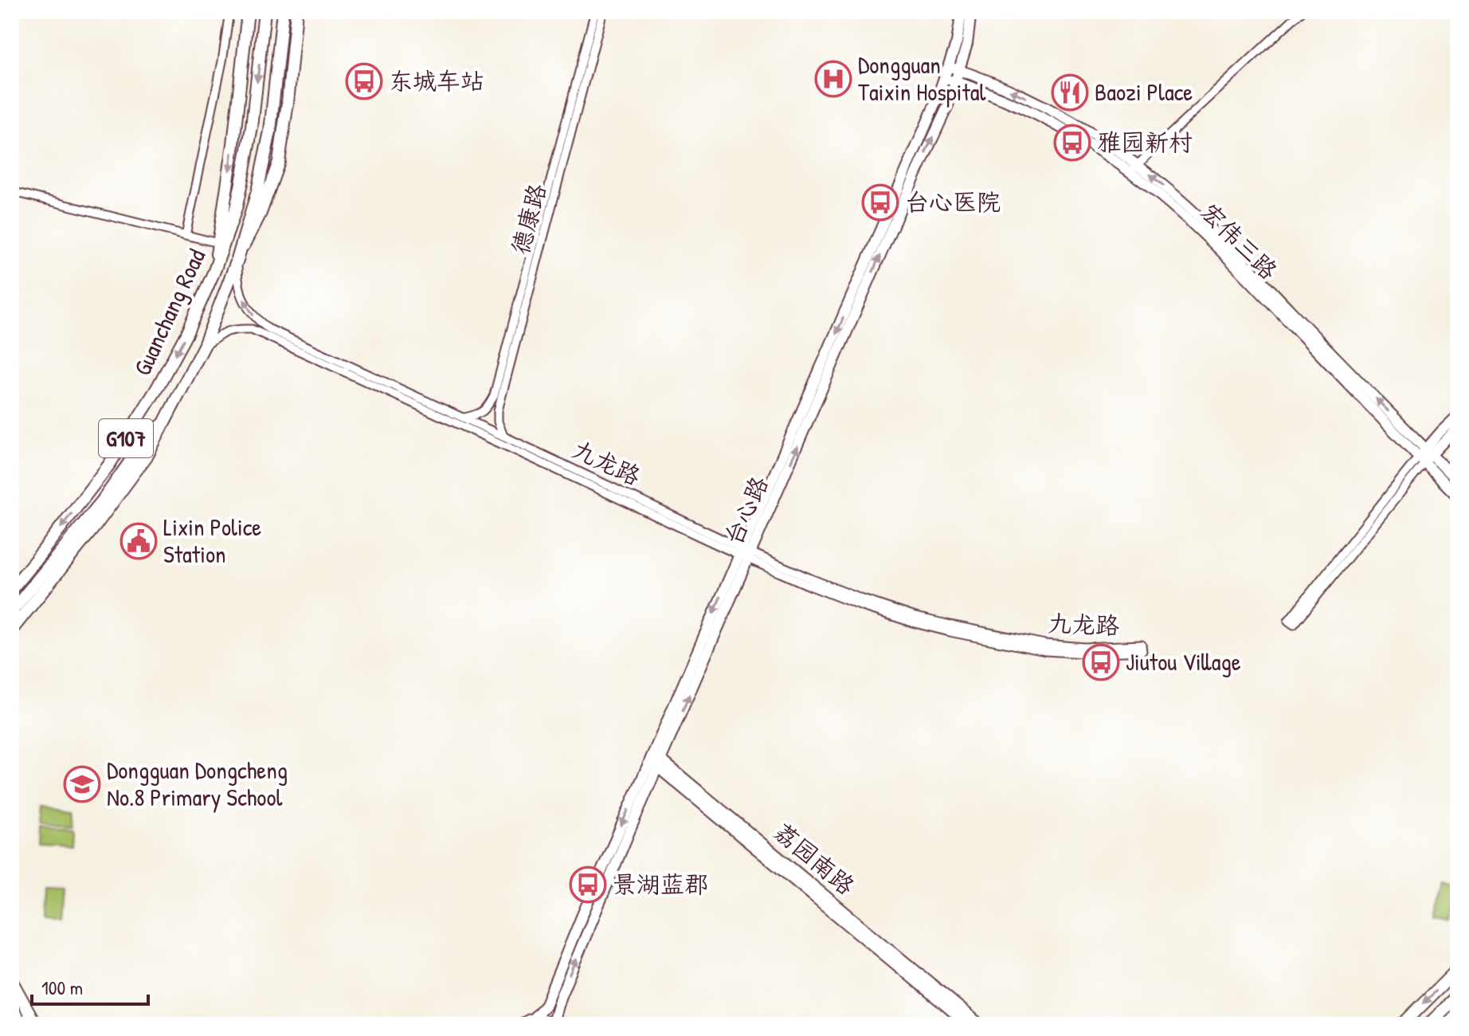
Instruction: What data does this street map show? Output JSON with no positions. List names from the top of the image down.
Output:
{
  "streets": {
    "main road": [
      "宏伟三路",
      "Guanchang Road",
      "G107",
      "台心路",
      "荔园南路"
    ],
    "street": ["德康路", "九龙路"]
  },
  "crossings": [
    ["德康路", "九龙路"],
    ["宏伟三路", "台心路"],
    ["Guanchang Road", "九龙路"],
    ["九龙路", "台心路"],
    ["台心路", "荔园南路"]
  ],
  "places": {
    "hospital": ["Dongguan Taixin Hospital"],
    "bus stop": [
      "东城车站",
      "雅园新村",
      "台心医院",
      "Jiutou Village",
      "景湖蓝郡"
    ],
    "restaurant": ["Baozi Place"],
    "public building": ["Lixin Police Station"],
    "school or university": ["Dongguan Dongcheng No.8 Primary School"]
  },
  "scale_bar": "100 m"
}
